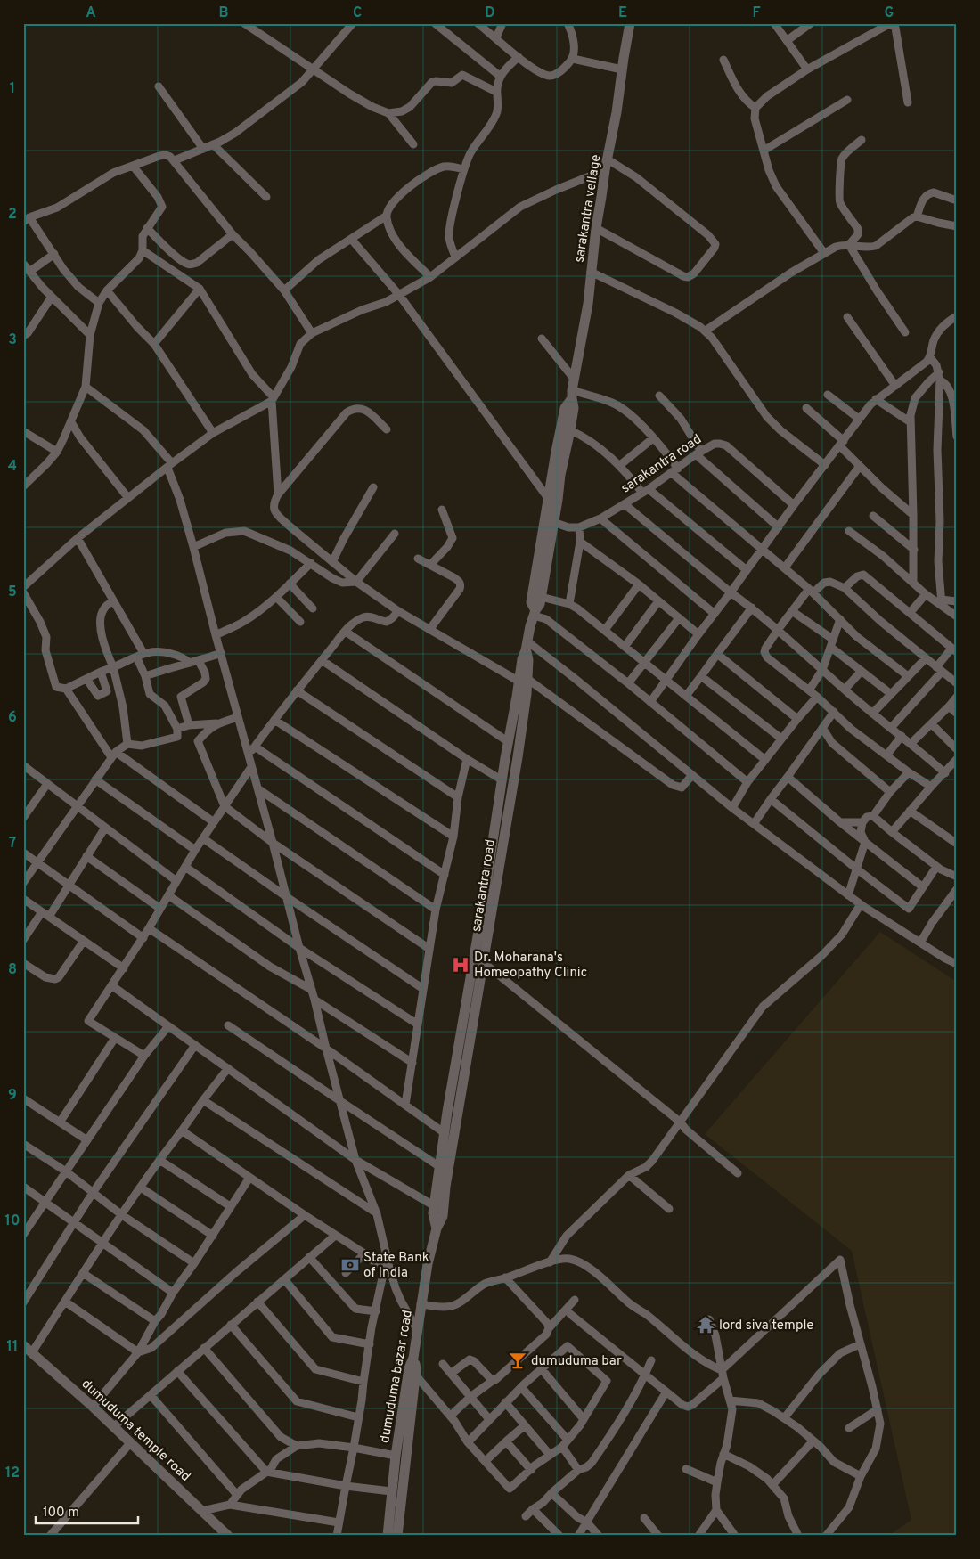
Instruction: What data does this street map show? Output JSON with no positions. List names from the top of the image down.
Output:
{
  "streets": {
    "street": [
      "sarakantra vellage",
      "sarakantra road",
      "dumuduma bazar road",
      "dumuduma temple road"
    ]
  },
  "crossings": [
    ["sarakantra vellage", "sarakantra road"],
    ["sarakantra road", "dumuduma bazar road"]
  ],
  "places": {
    "hospital": ["Dr. Moharana's Homeopathy Clinic"],
    "bank": ["State Bank of India"],
    "temple": ["lord siva temple"],
    "bar": ["dumuduma bar"]
  },
  "scale_bar": "100 m",
  "grid": {
    "columns": [
      "A",
      "B",
      "C",
      "D",
      "E",
      "F",
      "G"
    ],
    "rows": [
      "1",
      "2",
      "3",
      "4",
      "5",
      "6",
      "7",
      "8",
      "9",
      "10",
      "11",
      "12"
    ]
  }
}
